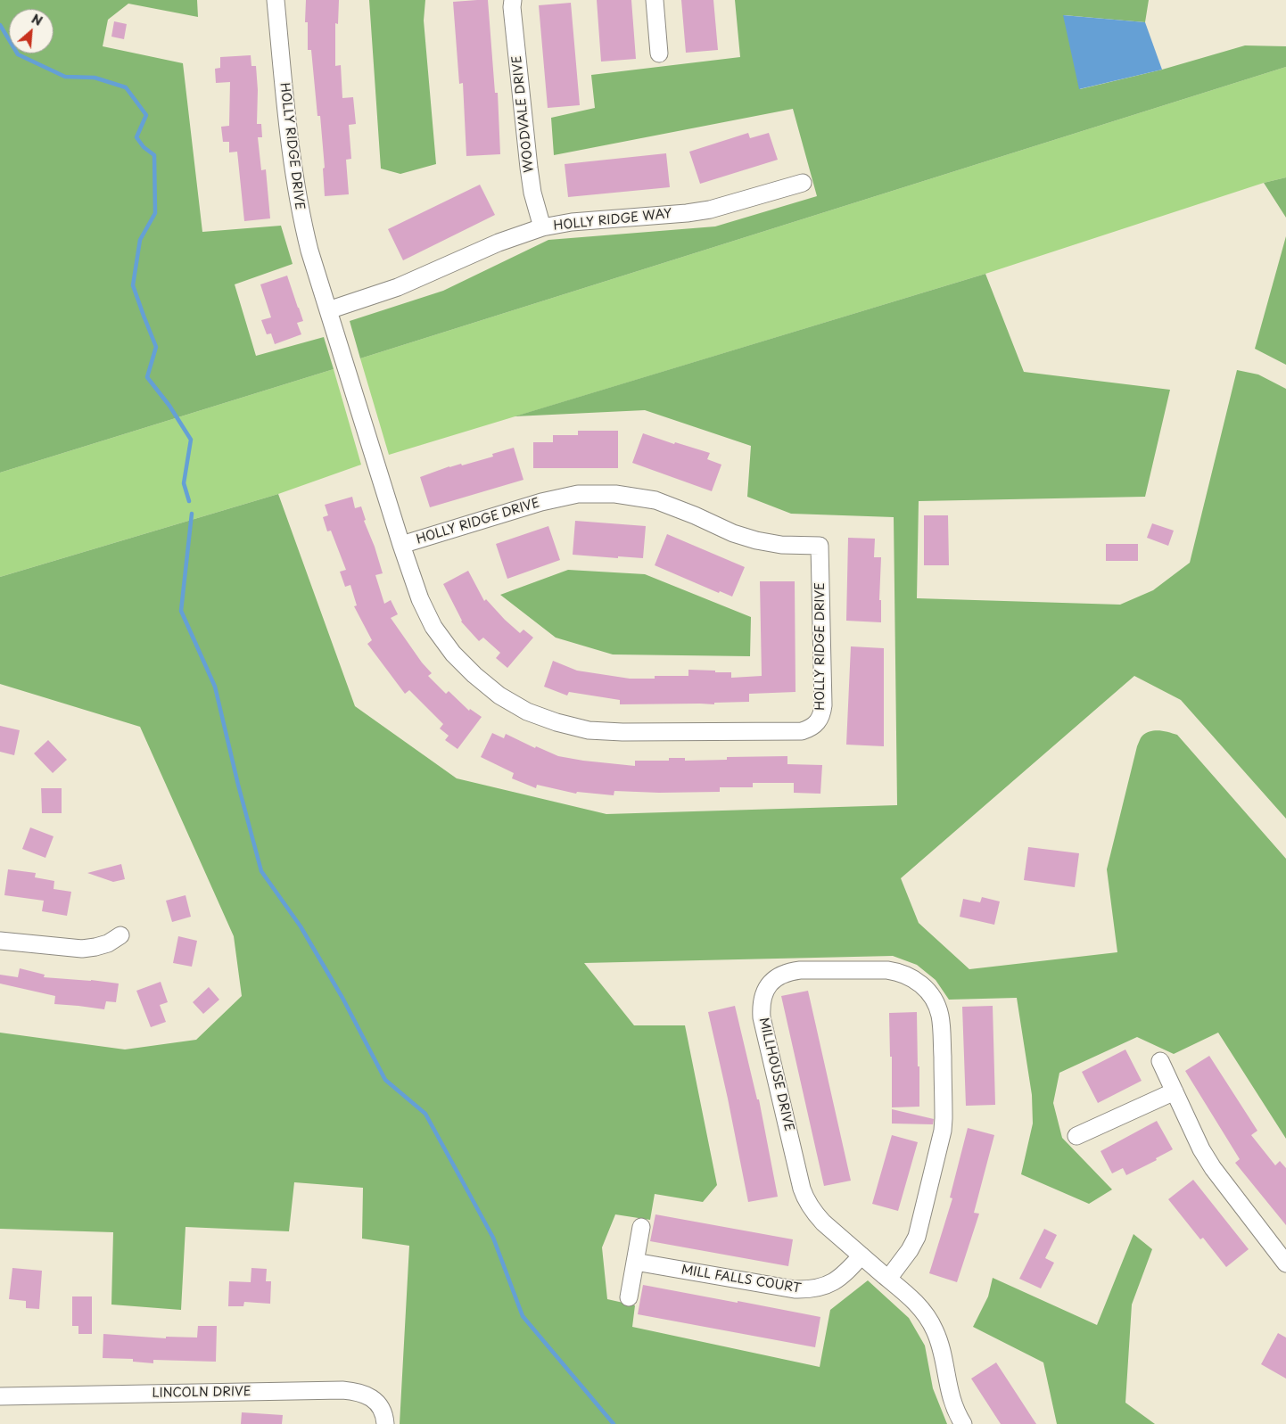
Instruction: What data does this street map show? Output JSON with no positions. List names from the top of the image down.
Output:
{
  "streets": {
    "street": [
      "WOODVALE DRIVE",
      "HOLLY RIDGE DRIVE",
      "HOLLY RIDGE WAY",
      "MILLHOUSE DRIVE",
      "MILL FALLS COURT",
      "LINCOLN DRIVE"
    ]
  },
  "crossings": [
    ["WOODVALE DRIVE", "HOLLY RIDGE WAY"],
    ["HOLLY RIDGE DRIVE", "HOLLY RIDGE WAY"],
    ["MILLHOUSE DRIVE", "MILL FALLS COURT"]
  ],
  "north": "top right"
}
